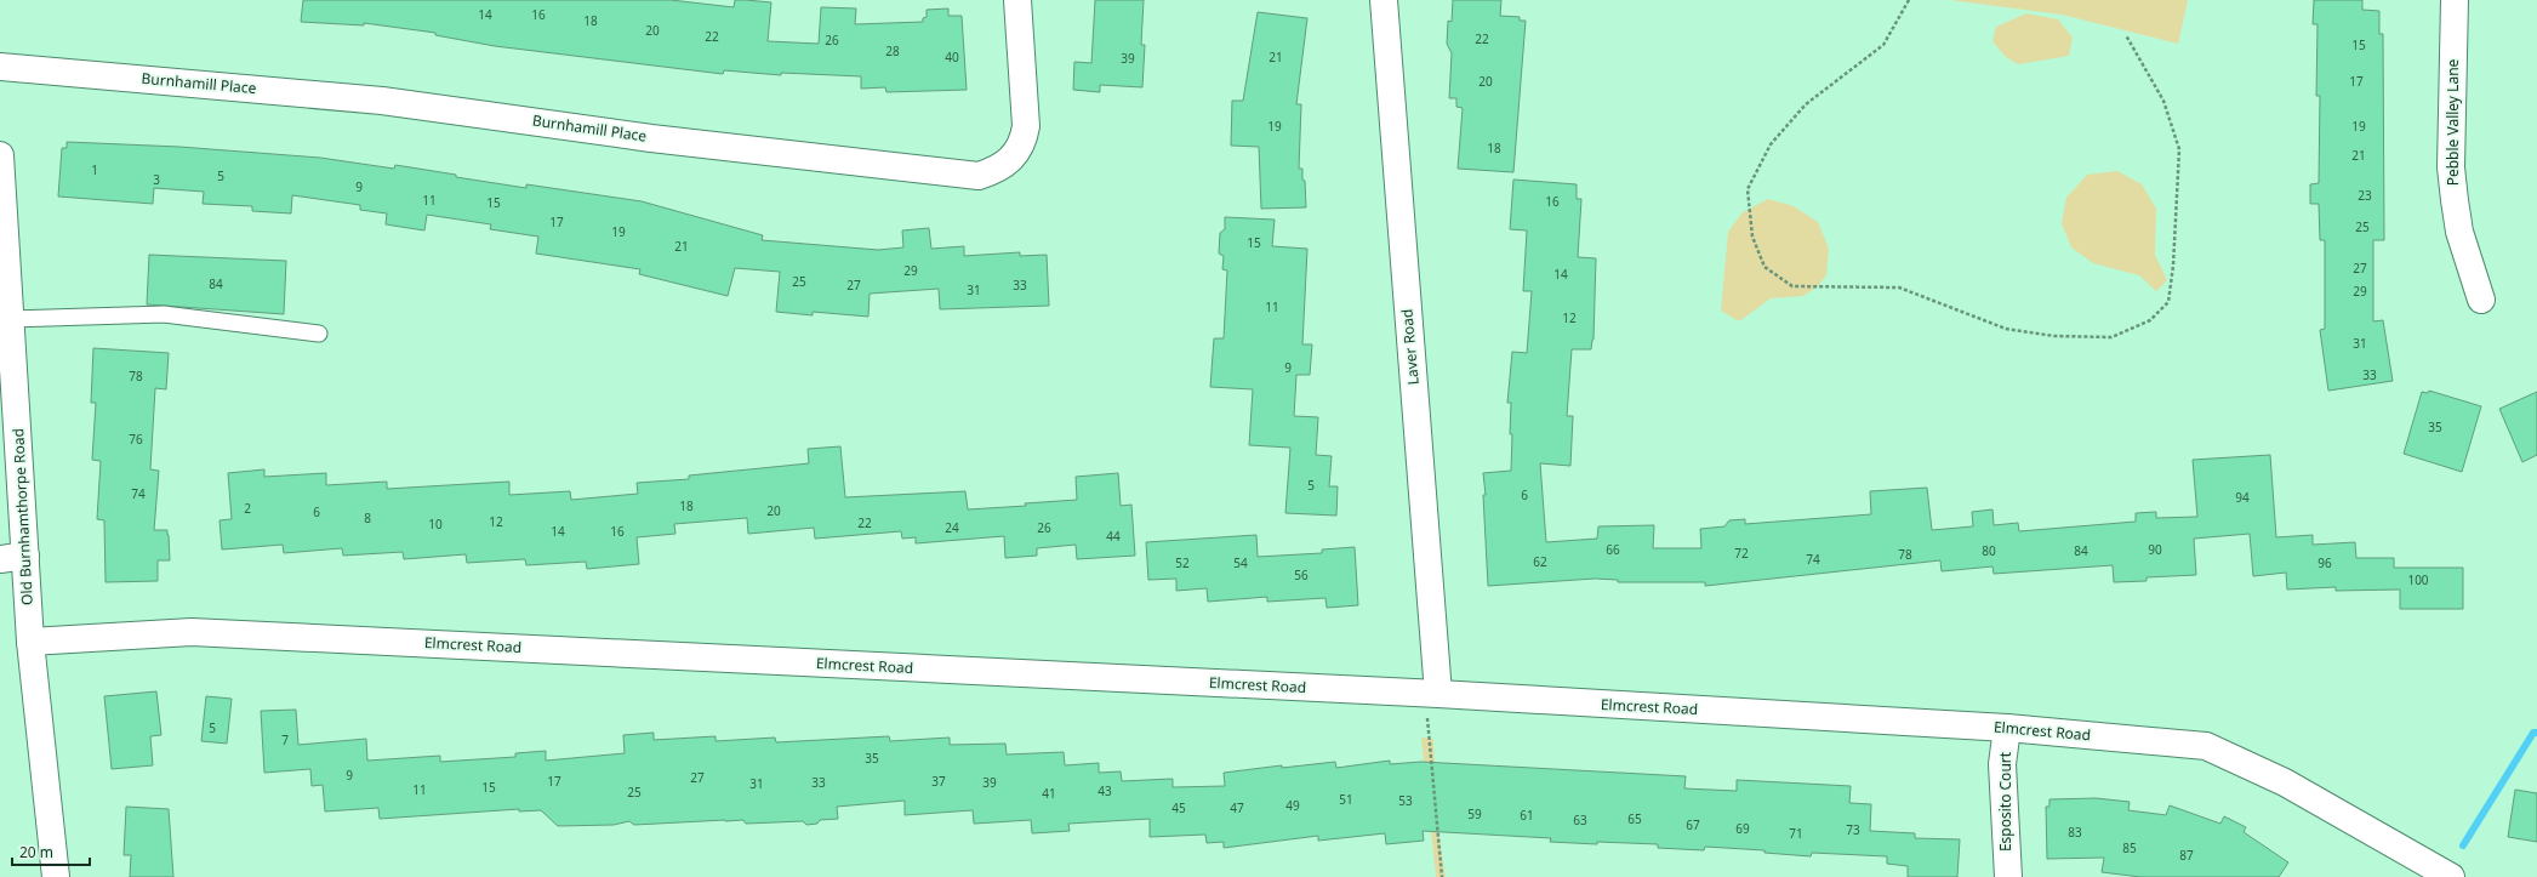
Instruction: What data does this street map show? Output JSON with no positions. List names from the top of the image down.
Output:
{
  "streets": {
    "street": [
      "Burnhamill Place",
      "Pebble Valley Lane",
      "Laver Road",
      "Old Burnhamthorpe Road",
      "Elmcrest Road",
      "Esposito Court"
    ]
  },
  "crossings": [
    ["Laver Road", "Elmcrest Road"],
    ["Old Burnhamthorpe Road", "Elmcrest Road"],
    ["Elmcrest Road", "Esposito Court"]
  ],
  "house_numbers": [
    "14",
    "16",
    "18",
    "20",
    "22",
    "22",
    "26",
    "15",
    "28",
    "40",
    "21",
    "39",
    "20",
    "17",
    "19",
    "19",
    "18",
    "21",
    "1",
    "5",
    "3",
    "9",
    "23",
    "11",
    "16",
    "15",
    "17",
    "25",
    "19",
    "15",
    "21",
    "27",
    "29",
    "14",
    "25",
    "84",
    "27",
    "33",
    "31",
    "29",
    "11",
    "12",
    "31",
    "9",
    "33",
    "78",
    "35",
    "76",
    "5",
    "74",
    "6",
    "94",
    "18",
    "2",
    "20",
    "6",
    "8",
    "12",
    "22",
    "10",
    "24",
    "26",
    "14",
    "16",
    "44",
    "66",
    "90",
    "80",
    "84",
    "72",
    "78",
    "74",
    "62",
    "52",
    "54",
    "96",
    "56",
    "100",
    "5",
    "7",
    "35",
    "9",
    "27",
    "17",
    "37",
    "33",
    "39",
    "31",
    "15",
    "11",
    "43",
    "25",
    "41",
    "51",
    "53",
    "49",
    "45",
    "47",
    "59",
    "61",
    "65",
    "63",
    "67",
    "69",
    "73",
    "83",
    "71",
    "85",
    "87"
  ],
  "scale_bar": "20 m"
}
